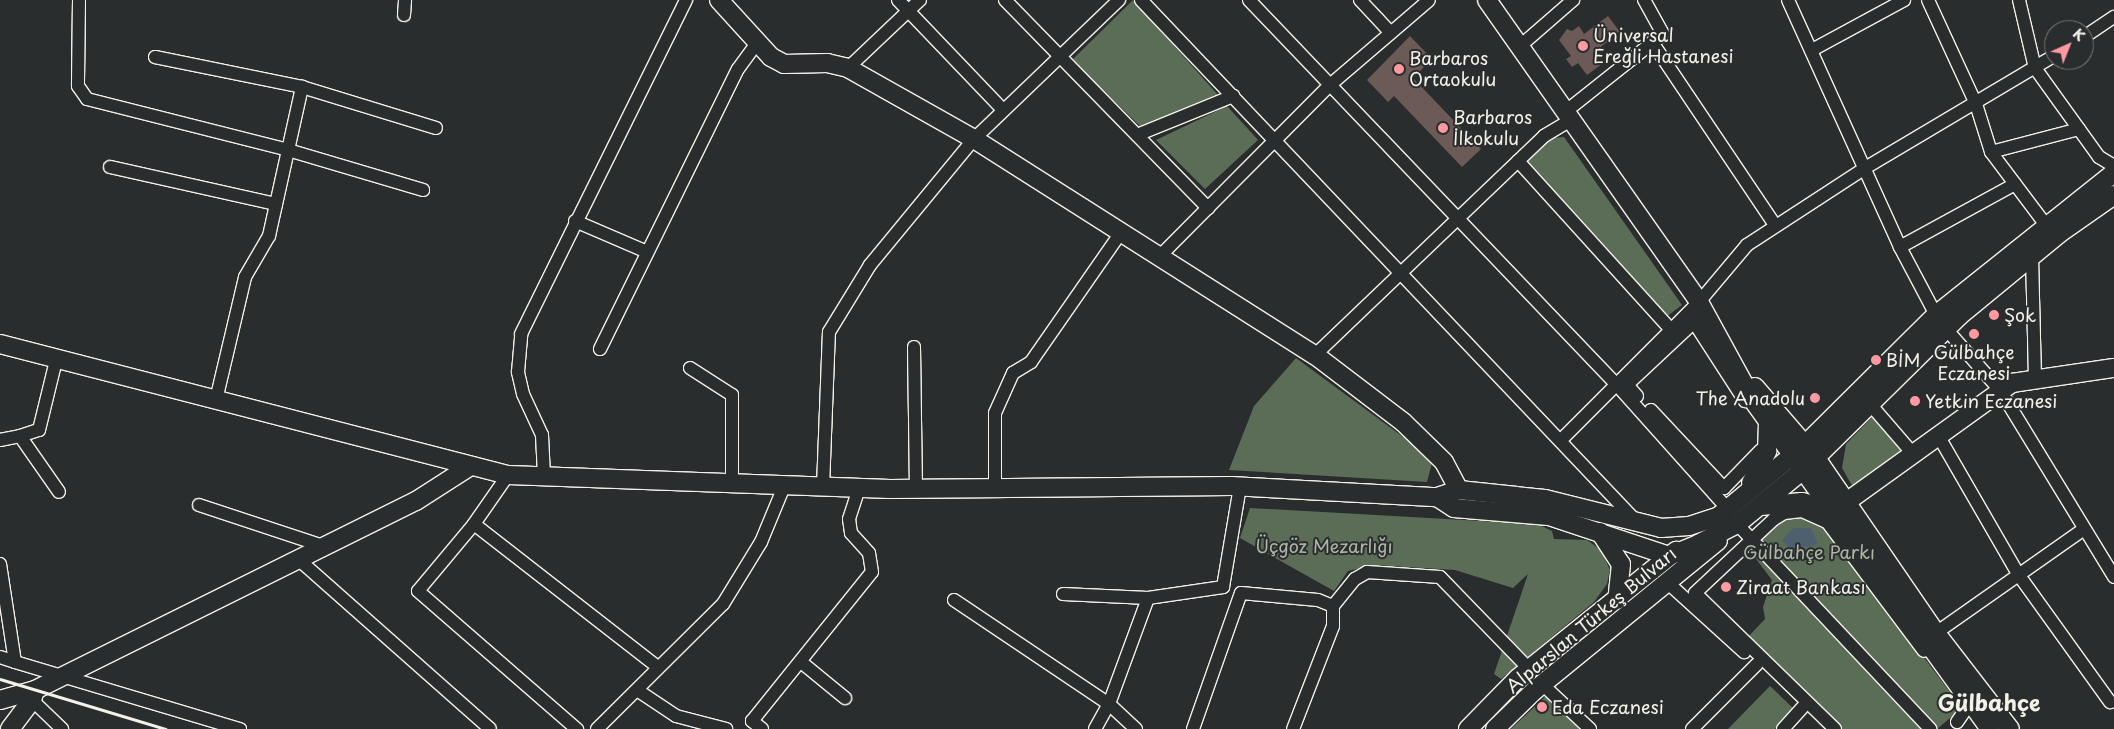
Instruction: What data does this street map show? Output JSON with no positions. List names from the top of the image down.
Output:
{
  "streets": {
    "main road": ["Alparslan Türkeş Bulvarı"]
  },
  "districts": ["Gülbahçe"],
  "parks": ["Üçgöz Mezarlığı", "Gülbahçe Parkı"],
  "places": [
    "Üniversal Ereğli Hastanesi",
    "Barbaros Ortaokulu",
    "Barbaros İlkokulu",
    "Şok",
    "Gülbahçe Eczanesi",
    "BİM",
    "The Anadolu",
    "Yetkin Eczanesi",
    "Ziraat Bankası",
    "Eda Eczanesi"
  ],
  "north": "top right"
}
